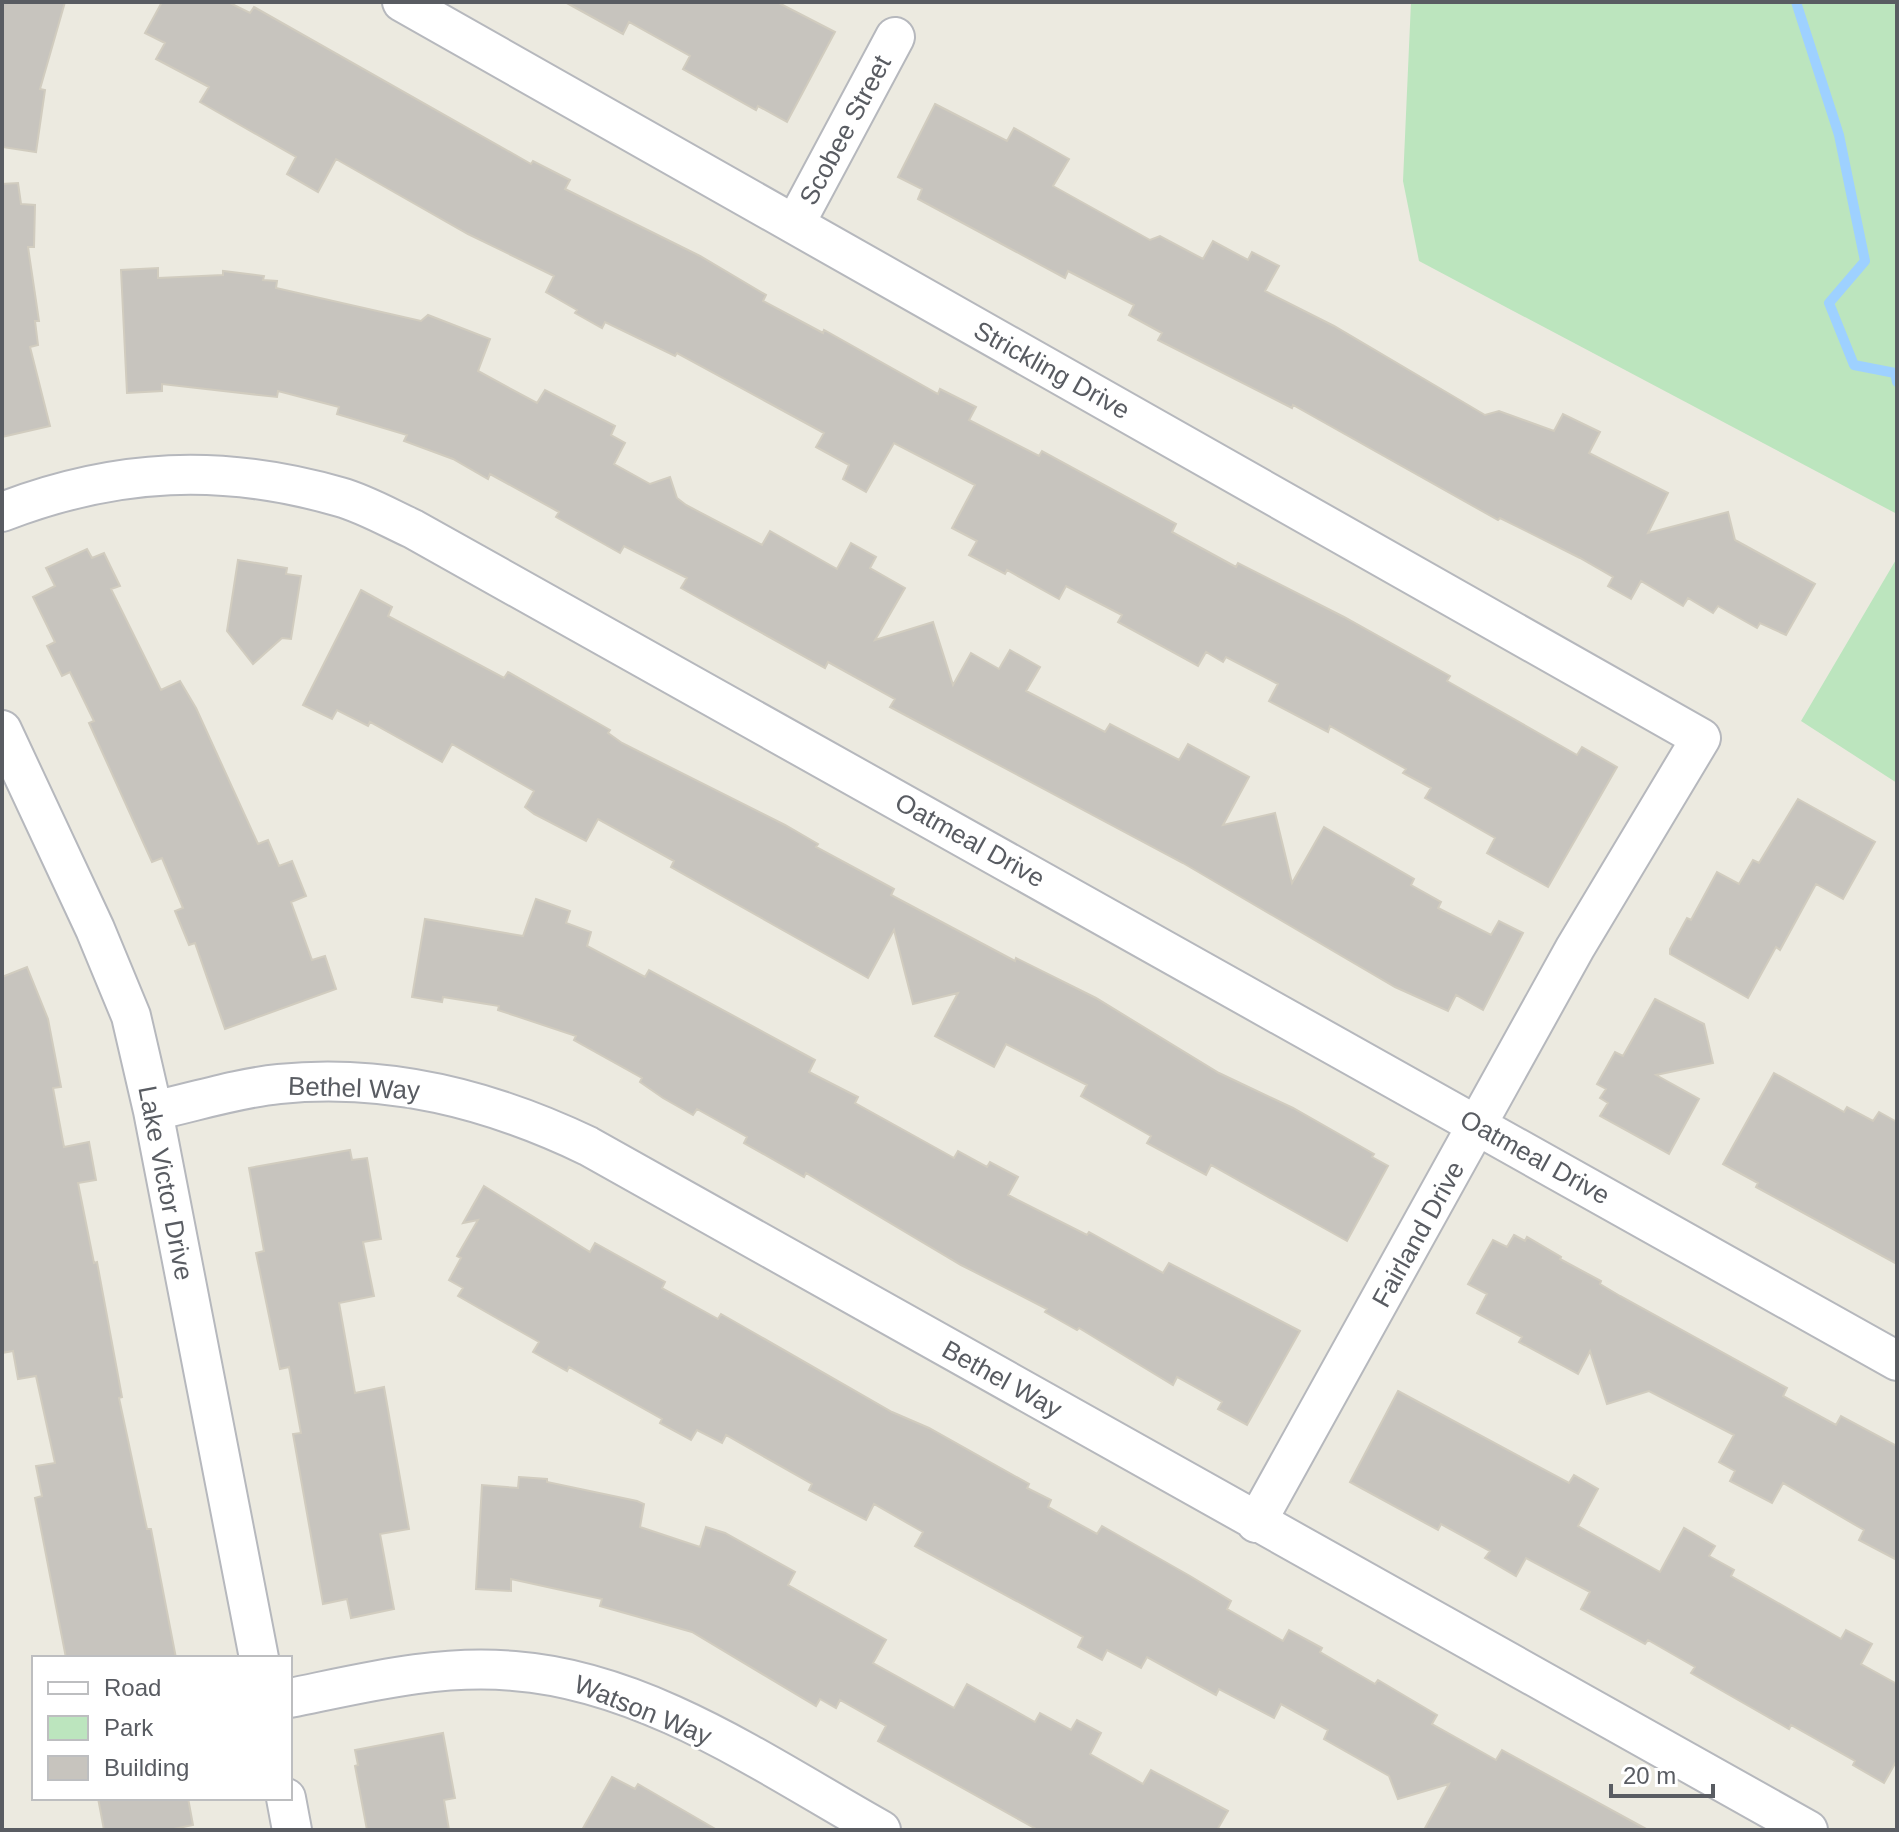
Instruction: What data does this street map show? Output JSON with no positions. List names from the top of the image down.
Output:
{
  "streets": {
    "street": [
      "Scobee Street",
      "Strickling Drive",
      "Oatmeal Drive",
      "Bethel Way",
      "Lake Victor Drive",
      "Fairland Drive",
      "Watson Way"
    ]
  },
  "crossings": [
    ["Scobee Street", "Strickling Drive"],
    ["Strickling Drive", "Fairland Drive"],
    ["Oatmeal Drive", "Fairland Drive"],
    ["Bethel Way", "Lake Victor Drive"],
    ["Bethel Way", "Fairland Drive"]
  ],
  "legend": ["Road", "Park", "Building"],
  "scale_bar": "20 m"
}
